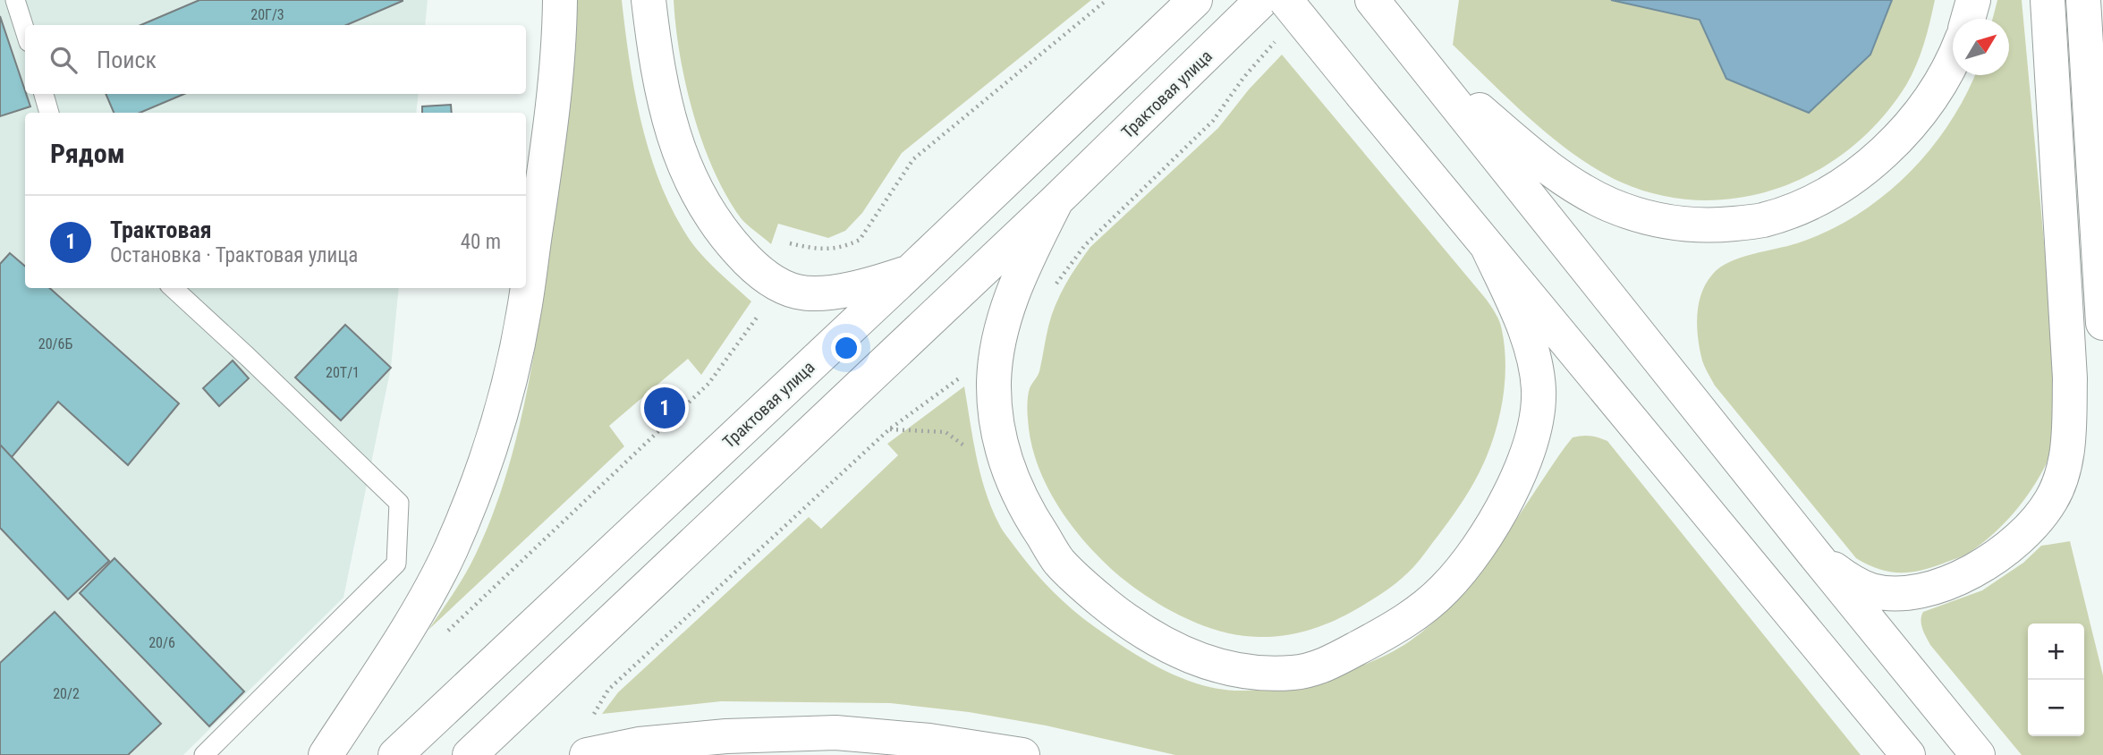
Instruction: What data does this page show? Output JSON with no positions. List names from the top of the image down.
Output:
{
  "streets": {
    "main road": ["Трактовая улица"]
  },
  "house_numbers": [
    "20Г/3",
    "20/6Б",
    "20Т/1",
    "20/6",
    "20/2"
  ],
  "north": "top right",
  "page": {
    "search": "Поиск",
    "heading": "Рядом",
    "list": [
      {
        "mark": "1",
        "name": "Трактовая",
        "note": "Остановка · Трактовая улица",
        "value": "40 m"
      }
    ],
    "pins": "1",
    "map_buttons": ["+", "−"]
  }
}
